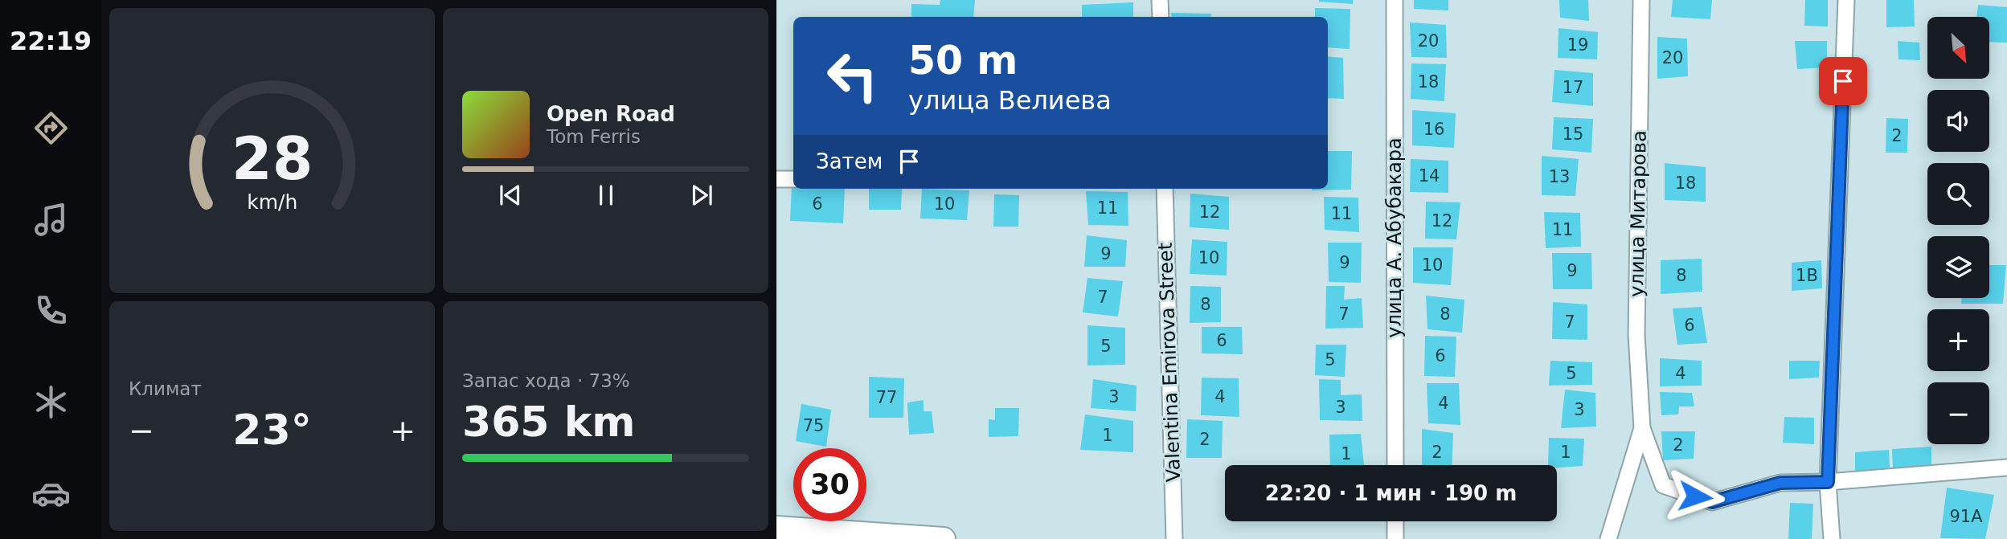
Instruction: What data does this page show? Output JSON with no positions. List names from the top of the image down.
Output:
{
  "streets": {
    "street": ["улица Митарова", "улица А. Абубакара", "Valentina Emirova Street"]
  },
  "house_numbers": [
    "20",
    "19",
    "20",
    "18",
    "17",
    "16",
    "15",
    "2",
    "14",
    "13",
    "18",
    "6",
    "10",
    "11",
    "12",
    "11",
    "12",
    "11",
    "9",
    "10",
    "9",
    "10",
    "9",
    "8",
    "1В",
    "7",
    "8",
    "7",
    "8",
    "7",
    "6",
    "6",
    "5",
    "6",
    "5",
    "5",
    "4",
    "3",
    "4",
    "77",
    "4",
    "3",
    "3",
    "75",
    "1",
    "2",
    "2",
    "2",
    "1",
    "1",
    "91А"
  ],
  "north": "bottom right",
  "page": {
    "tabs": "22:19",
    "map_buttons": ["+", "−"],
    "turn": ["50 m", "улица Велиева"],
    "song": ["Open Road", "Tom Ferris"],
    "then": "Затем",
    "tile": [
      "Климат",
      ["Запас хода · 73%", "365 km"]
    ],
    "heat": ["−", "23°", "+"],
    "limit": "30",
    "trip": "22:20 · 1 мин · 190 m",
    "gauge": ["28", "km/h"]
  }
}
